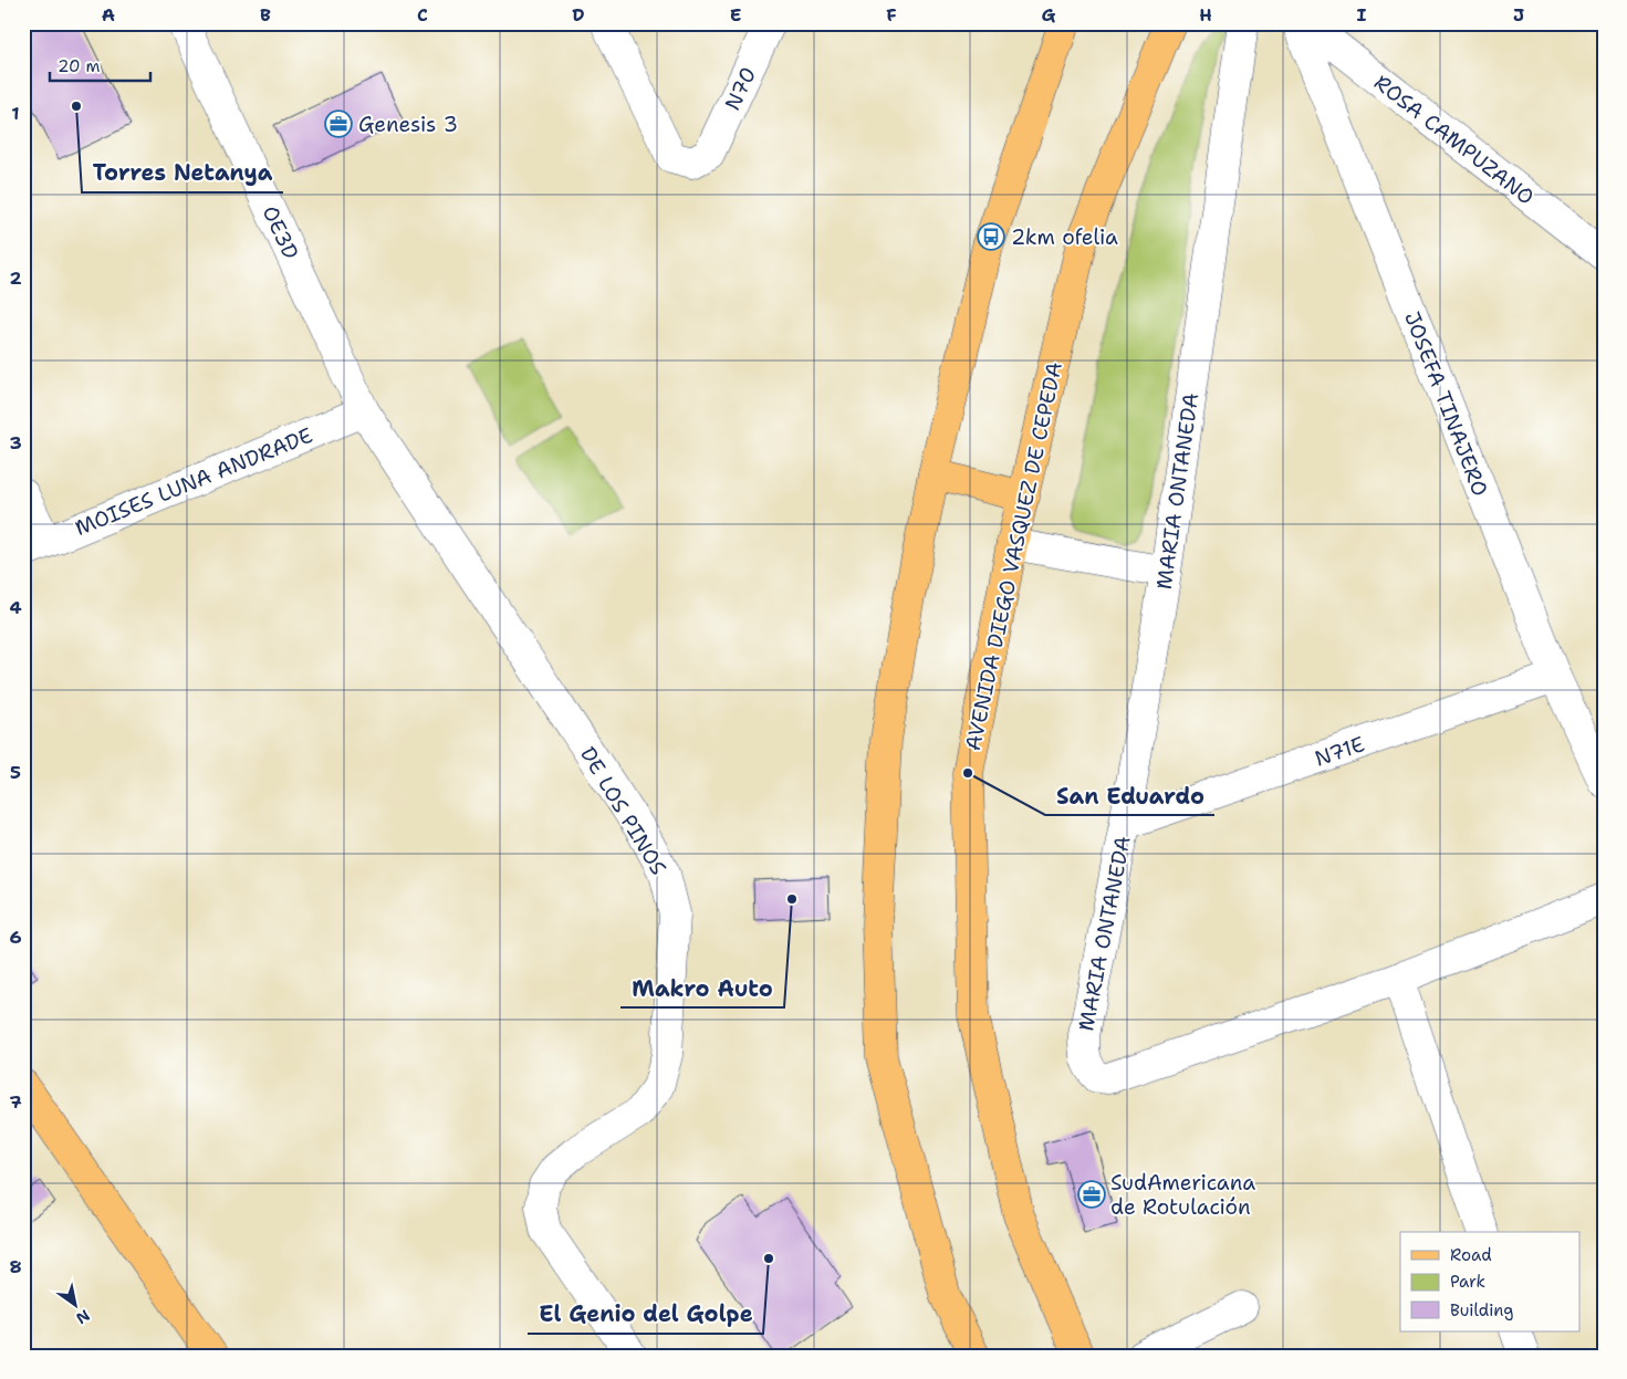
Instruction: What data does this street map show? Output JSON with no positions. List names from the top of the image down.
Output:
{
  "streets": {
    "main road": ["AVENIDA DIEGO VASQUEZ DE CEPEDA"],
    "street": [
      "N70",
      "ROSA CAMPUZANO",
      "OE3D",
      "JOSEFA TINAJERO",
      "MOISES LUNA ANDRADE",
      "MARIA ONTANEDA",
      "N71E",
      "DE LOS PINOS"
    ]
  },
  "crossings": [
    ["OE3D", "MOISES LUNA ANDRADE"],
    ["OE3D", "DE LOS PINOS"],
    ["JOSEFA TINAJERO", "N71E"],
    ["MOISES LUNA ANDRADE", "DE LOS PINOS"],
    ["MARIA ONTANEDA", "N71E"]
  ],
  "places": {
    "other": [
      "Torres Netanya",
      "San Eduardo",
      "Makro Auto",
      "El Genio del Golpe"
    ],
    "office": ["Genesis 3", "SudAmericana de Rotulación"],
    "bus stop": ["2km ofelia"]
  },
  "legend": ["Road", "Park", "Building"],
  "scale_bar": "20 m",
  "north": "bottom right",
  "grid": {
    "columns": [
      "A",
      "B",
      "C",
      "D",
      "E",
      "F",
      "G",
      "H",
      "I",
      "J"
    ],
    "rows": [
      "1",
      "2",
      "3",
      "4",
      "5",
      "6",
      "7",
      "8"
    ]
  }
}
